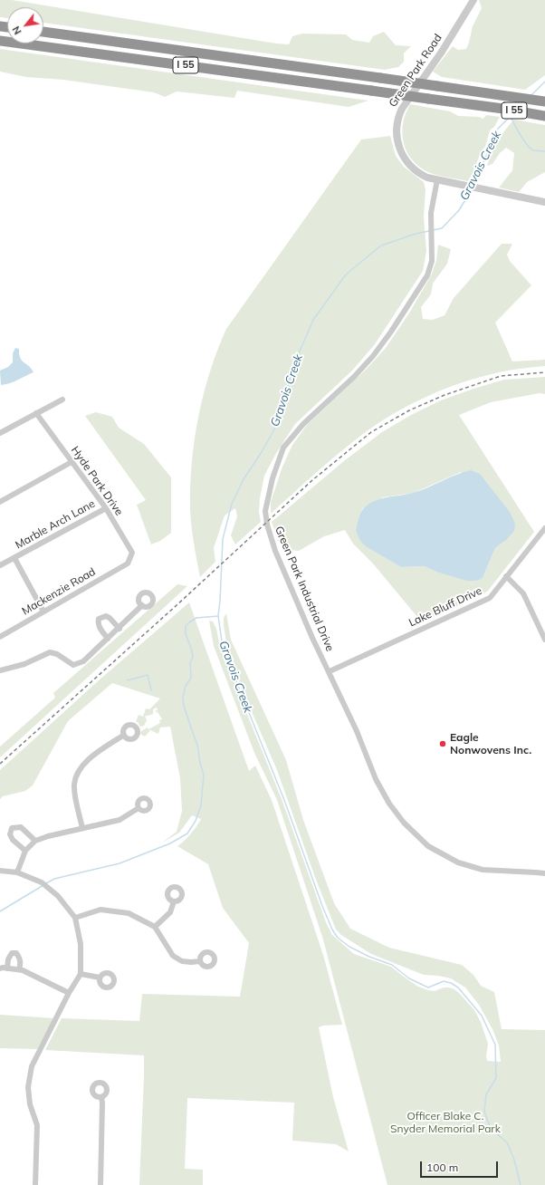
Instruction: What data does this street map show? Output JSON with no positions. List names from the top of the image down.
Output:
{
  "streets": {
    "highway": ["I 55"],
    "street": [
      "Green Park Road",
      "Hyde Park Drive",
      "Marble Arch Lane",
      "Green Park Industrial Drive",
      "Mackenzie Road",
      "Lake Bluff Drive"
    ]
  },
  "crossings": [
    ["Green Park Road", "Green Park Industrial Drive"],
    ["Hyde Park Drive", "Marble Arch Lane"],
    ["Hyde Park Drive", "Mackenzie Road"],
    ["Marble Arch Lane", "Mackenzie Road"],
    ["Green Park Industrial Drive", "Lake Bluff Drive"]
  ],
  "water": ["Gravois Creek"],
  "parks": ["Officer Blake C. Snyder Memorial Park"],
  "places": ["Eagle Nonwovens Inc."],
  "scale_bar": "100 m",
  "north": "bottom left"
}
